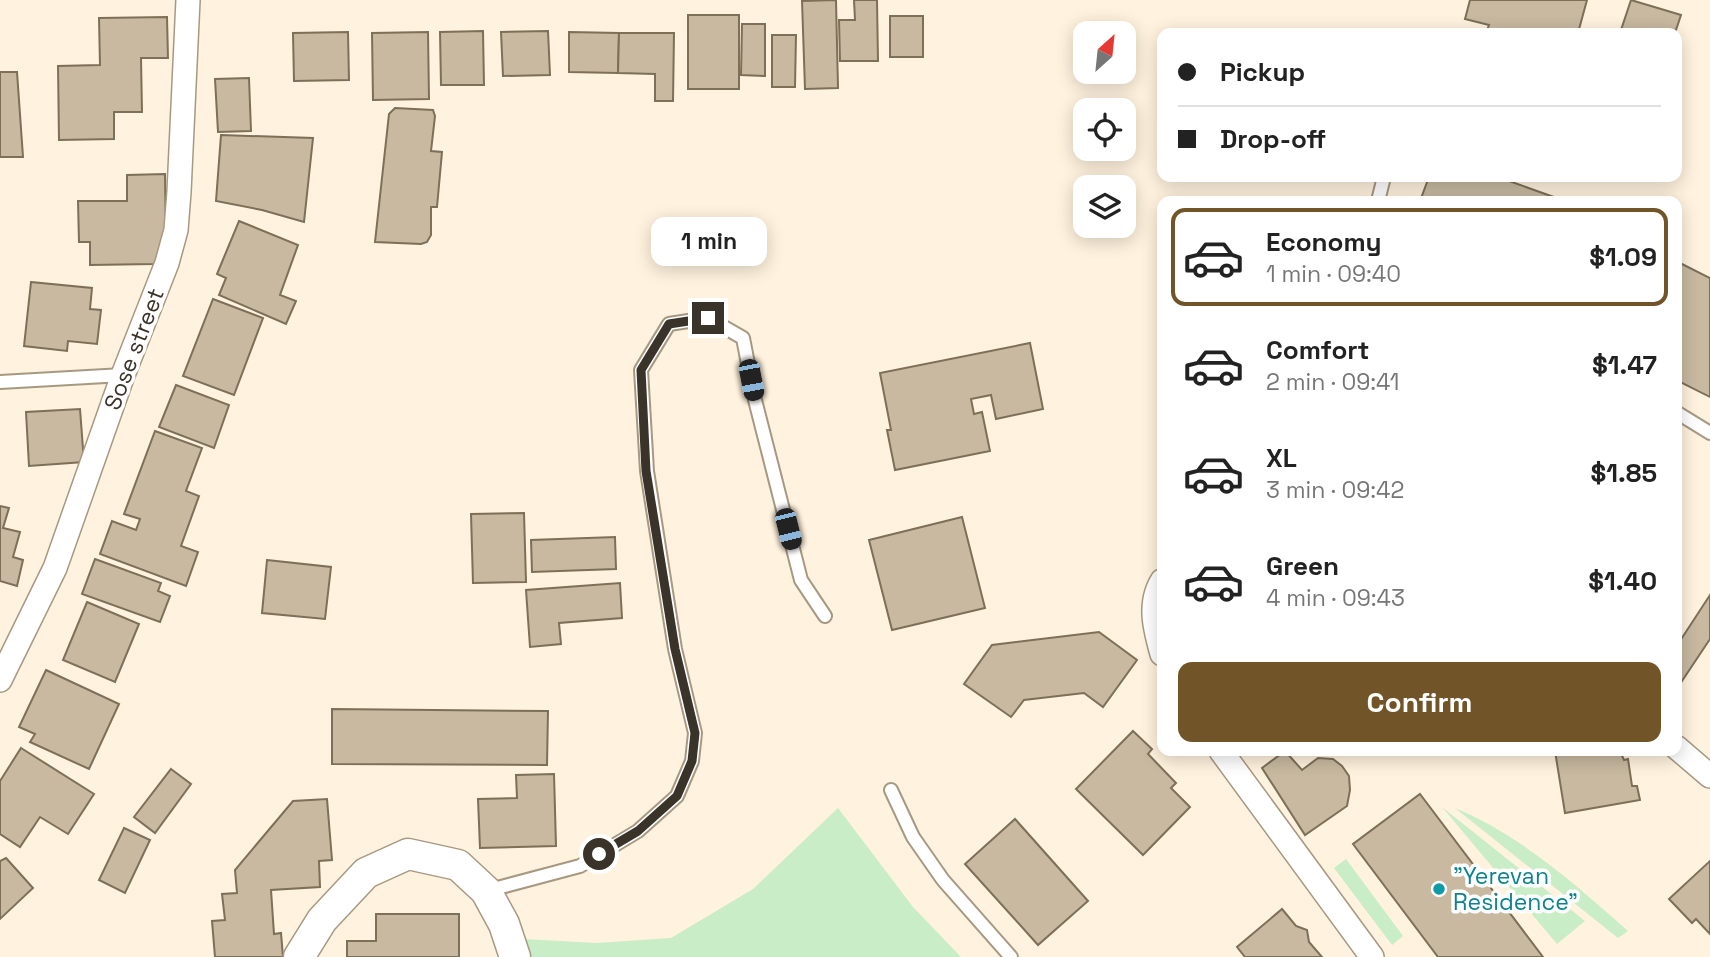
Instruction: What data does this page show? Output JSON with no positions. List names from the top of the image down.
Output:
{
  "streets": {
    "street": ["Sose street"]
  },
  "places": ["\"Yerevan Residence\""],
  "north": "top right",
  "page": {
    "banner": ["Pickup", "Drop-off"],
    "list": [
      {
        "name": "Economy",
        "note": "1 min · 09:40",
        "value": "$1.09"
      },
      {
        "name": "Comfort",
        "note": "2 min · 09:41",
        "value": "$1.47"
      },
      {
        "name": "XL",
        "note": "3 min · 09:42",
        "value": "$1.85"
      },
      {
        "name": "Green",
        "note": "4 min · 09:43",
        "value": "$1.40"
      }
    ],
    "bubble": "1 min",
    "buttons": "Confirm"
  }
}
